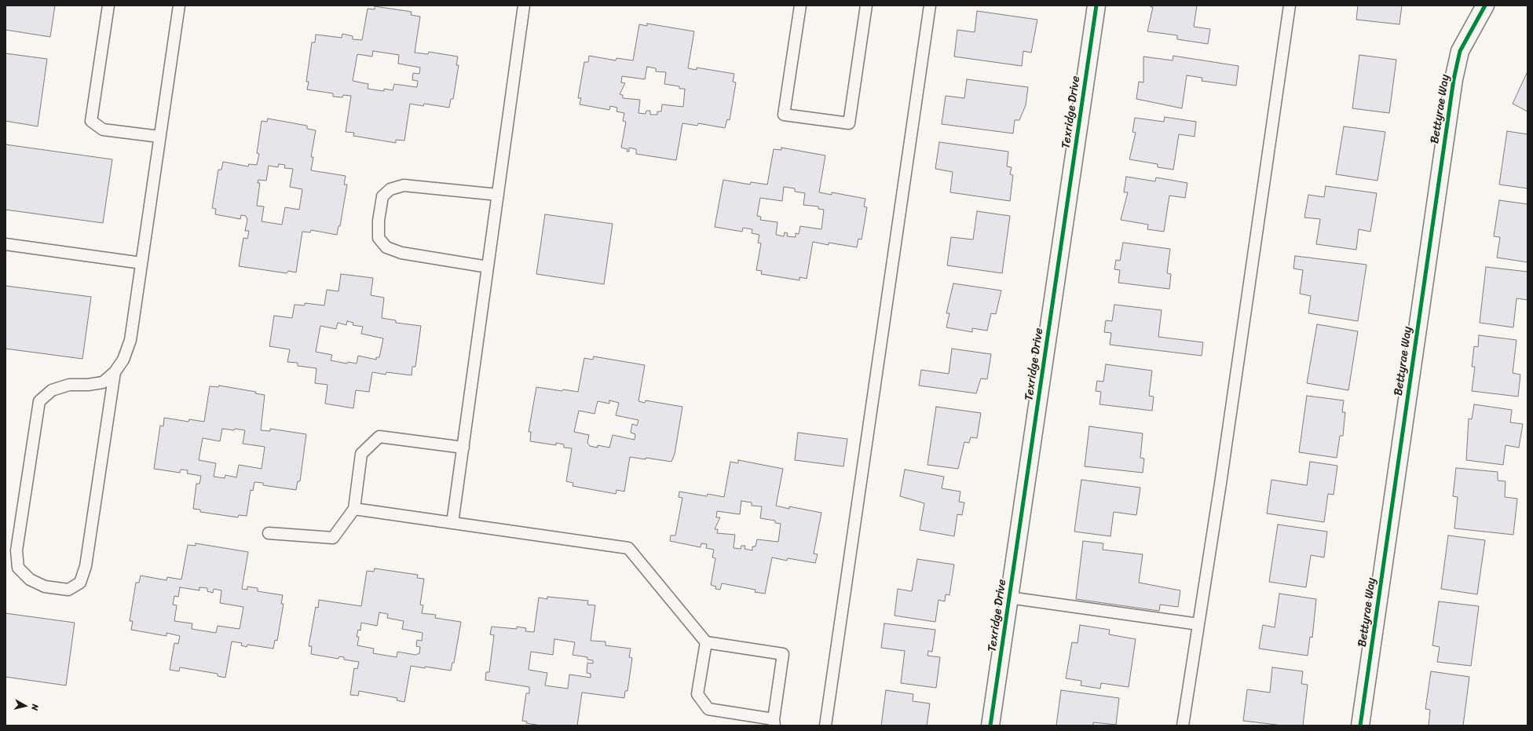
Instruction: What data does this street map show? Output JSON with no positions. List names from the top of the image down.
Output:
{
  "streets": {
    "street": ["Bettyrae Way", "Texridge Drive"]
  },
  "north": "right"
}
